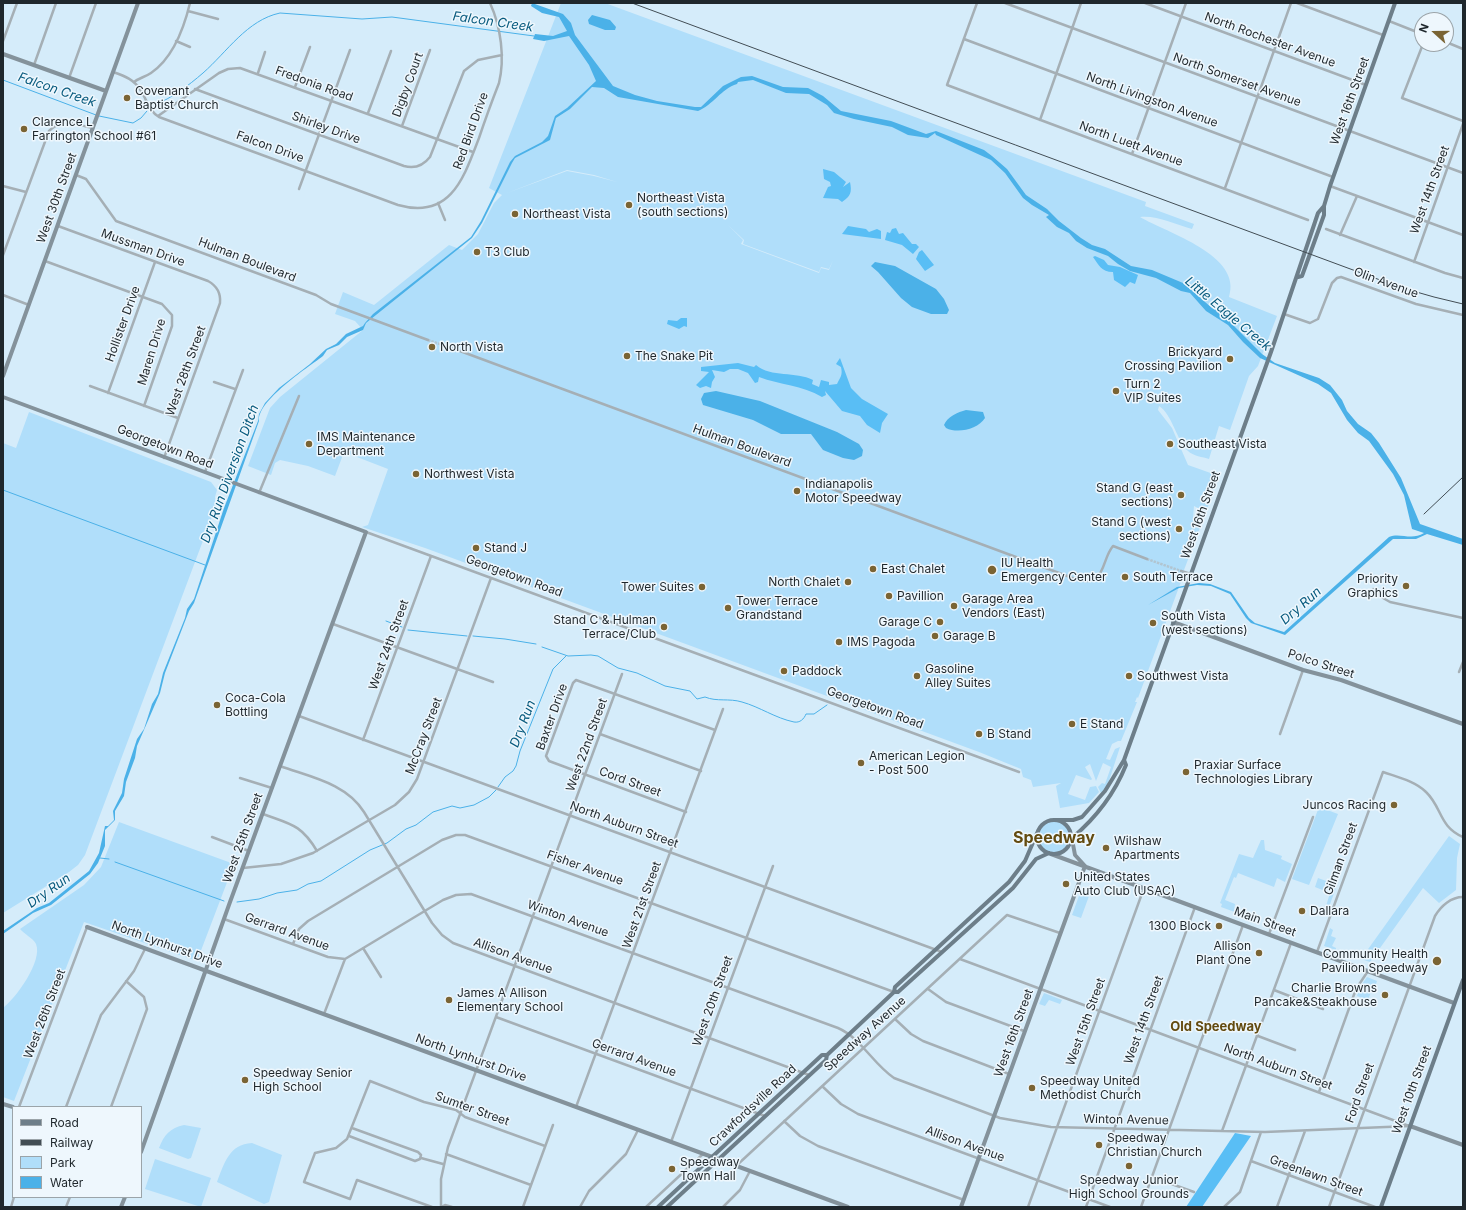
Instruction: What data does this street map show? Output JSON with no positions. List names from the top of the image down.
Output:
{
  "streets": {
    "main road": [
      "West 16th Street",
      "West 30th Street",
      "Georgetown Road",
      "Polco Street",
      "West 25th Street",
      "Main Street",
      "North Lynhurst Drive",
      "West 10th Street",
      "Crawfordsville Road"
    ],
    "street": [
      "North Rochester Avenue",
      "North Somerset Avenue",
      "Fredonia Road",
      "Digby Court",
      "North Livingston Avenue",
      "Shirley Drive",
      "Red Bird Drive",
      "North Luett Avenue",
      "Falcon Drive",
      "West 14th Street",
      "Mussman Drive",
      "Hulman Boulevard",
      "Olin Avenue",
      "Hollister Drive",
      "Maren Drive",
      "West 28th Street",
      "West 24th Street",
      "Baxter Drive",
      "McCray Street",
      "West 22nd Street",
      "Cord Street",
      "North Auburn Street",
      "Gilman Street",
      "Fisher Avenue",
      "West 21st Street",
      "Winton Avenue",
      "Gerrard Avenue",
      "Allison Avenue",
      "West 20th Street",
      "West 26th Street",
      "West 15th Street",
      "Speedway Avenue",
      "Ford Street",
      "Sumter Street",
      "Greenlawn Street"
    ]
  },
  "crossings": [
    ["North Rochester Avenue", "West 16th Street"],
    ["North Somerset Avenue", "West 16th Street"],
    ["North Somerset Avenue", "West 14th Street"],
    ["Fredonia Road", "Digby Court"],
    ["Fredonia Road", "Shirley Drive"],
    ["Fredonia Road", "Red Bird Drive"],
    ["Fredonia Road", "Falcon Drive"],
    ["North Livingston Avenue", "West 16th Street"],
    ["North Livingston Avenue", "North Luett Avenue"],
    ["West 16th Street", "Olin Avenue"],
    ["West 16th Street", "Polco Street"],
    ["West 16th Street", "North Auburn Street"],
    ["West 16th Street", "Winton Avenue"],
    ["West 16th Street", "Main Street"],
    ["West 16th Street", "Allison Avenue"],
    ["West 16th Street", "Speedway Avenue"],
    ["West 16th Street", "Crawfordsville Road"],
    ["Shirley Drive", "Red Bird Drive"],
    ["Red Bird Drive", "Falcon Drive"],
    ["West 14th Street", "North Auburn Street"],
    ["West 14th Street", "Winton Avenue"],
    ["West 14th Street", "Main Street"],
    ["West 14th Street", "Allison Avenue"],
    ["West 30th Street", "Mussman Drive"],
    ["West 30th Street", "Hulman Boulevard"],
    ["West 30th Street", "Maren Drive"],
    ["Mussman Drive", "Hollister Drive"],
    ["Mussman Drive", "West 28th Street"],
    ["Hollister Drive", "Maren Drive"],
    ["West 28th Street", "Georgetown Road"],
    ["Georgetown Road", "West 24th Street"],
    ["Georgetown Road", "McCray Street"],
    ["Georgetown Road", "West 25th Street"],
    ["West 24th Street", "North Auburn Street"],
    ["Baxter Drive", "West 22nd Street"],
    ["Baxter Drive", "Cord Street"],
    ["McCray Street", "North Auburn Street"],
    ["McCray Street", "West 25th Street"],
    ["McCray Street", "Allison Avenue"],
    ["West 22nd Street", "Cord Street"],
    ["West 22nd Street", "North Auburn Street"],
    ["West 22nd Street", "Fisher Avenue"],
    ["West 22nd Street", "Winton Avenue"],
    ["West 22nd Street", "Gerrard Avenue"],
    ["West 22nd Street", "North Lynhurst Drive"],
    ["West 22nd Street", "Allison Avenue"],
    ["West 22nd Street", "Sumter Street"],
    ["Cord Street", "West 21st Street"],
    ["North Auburn Street", "West 25th Street"],
    ["North Auburn Street", "West 21st Street"],
    ["North Auburn Street", "Winton Avenue"],
    ["North Auburn Street", "West 20th Street"],
    ["North Auburn Street", "West 15th Street"],
    ["North Auburn Street", "Speedway Avenue"],
    ["North Auburn Street", "West 10th Street"],
    ["North Auburn Street", "Ford Street"],
    ["North Auburn Street", "Crawfordsville Road"],
    ["West 25th Street", "Gerrard Avenue"],
    ["West 25th Street", "North Lynhurst Drive"],
    ["West 25th Street", "Allison Avenue"],
    ["Gilman Street", "Main Street"],
    ["Fisher Avenue", "West 21st Street"],
    ["Fisher Avenue", "Gerrard Avenue"],
    ["Fisher Avenue", "Allison Avenue"],
    ["Fisher Avenue", "West 20th Street"],
    ["Fisher Avenue", "Crawfordsville Road"],
    ["West 21st Street", "Winton Avenue"],
    ["West 21st Street", "Gerrard Avenue"],
    ["West 21st Street", "North Lynhurst Drive"],
    ["West 21st Street", "Allison Avenue"],
    ["Winton Avenue", "Gerrard Avenue"],
    ["Winton Avenue", "Allison Avenue"],
    ["Winton Avenue", "West 20th Street"],
    ["Winton Avenue", "West 15th Street"],
    ["Winton Avenue", "Speedway Avenue"],
    ["Winton Avenue", "West 10th Street"],
    ["Winton Avenue", "Ford Street"],
    ["Winton Avenue", "Crawfordsville Road"],
    ["Main Street", "West 15th Street"],
    ["Main Street", "West 10th Street"],
    ["Main Street", "Ford Street"],
    ["Main Street", "Crawfordsville Road"],
    ["Gerrard Avenue", "West 20th Street"],
    ["Gerrard Avenue", "Crawfordsville Road"],
    ["North Lynhurst Drive", "West 20th Street"],
    ["North Lynhurst Drive", "West 26th Street"],
    ["North Lynhurst Drive", "Speedway Avenue"],
    ["North Lynhurst Drive", "Crawfordsville Road"],
    ["Allison Avenue", "West 20th Street"],
    ["Allison Avenue", "West 15th Street"],
    ["Allison Avenue", "Speedway Avenue"],
    ["Allison Avenue", "Crawfordsville Road"],
    ["Ford Street", "Greenlawn Street"]
  ],
  "districts": ["Speedway", "Old Speedway"],
  "water": [
    "Falcon Creek",
    "Little Eagle Creek",
    "Dry Run Diversion Ditch",
    "Dry Run"
  ],
  "places": [
    "Covenant Baptist Church",
    "Clarence L Farrington School #61",
    "Northeast Vista (south sections)",
    "Northeast Vista",
    "T3 Club",
    "North Vista",
    "The Snake Pit",
    "Brickyard Crossing Pavilion",
    "Turn 2 VIP Suites",
    "IMS Maintenance Department",
    "Southeast Vista",
    "Northwest Vista",
    "Indianapolis Motor Speedway",
    "Stand G (east sections)",
    "Stand G (west sections)",
    "Stand J",
    "East Chalet",
    "IU Health Emergency Center",
    "South Terrace",
    "North Chalet",
    "Priority Graphics",
    "Tower Suites",
    "Pavillion",
    "Garage Area Vendors (East)",
    "Tower Terrace Grandstand",
    "Garage C",
    "South Vista (west sections)",
    "Stand C & Hulman Terrace/Club",
    "Garage B",
    "IMS Pagoda",
    "Paddock",
    "Gasoline Alley Suites",
    "Southwest Vista",
    "Coca-Cola Bottling",
    "E Stand",
    "B Stand",
    "American Legion - Post 500",
    "Praxiar Surface Technologies Library",
    "Juncos Racing",
    "Wilshaw Apartments",
    "United States Auto Club (USAC)",
    "Dallara",
    "1300 Block",
    "Allison Plant One",
    "Community Health Pavilion Speedway",
    "Charlie Browns Pancake&Steakhouse",
    "James A Allison Elementary School",
    "Speedway Senior High School",
    "Speedway United Methodist Church",
    "Speedway Christian Church",
    "Speedway Junior High School Grounds",
    "Speedway Town Hall"
  ],
  "legend": [
    "Road",
    "Railway",
    "Park",
    "Water"
  ],
  "north": "left"
}
